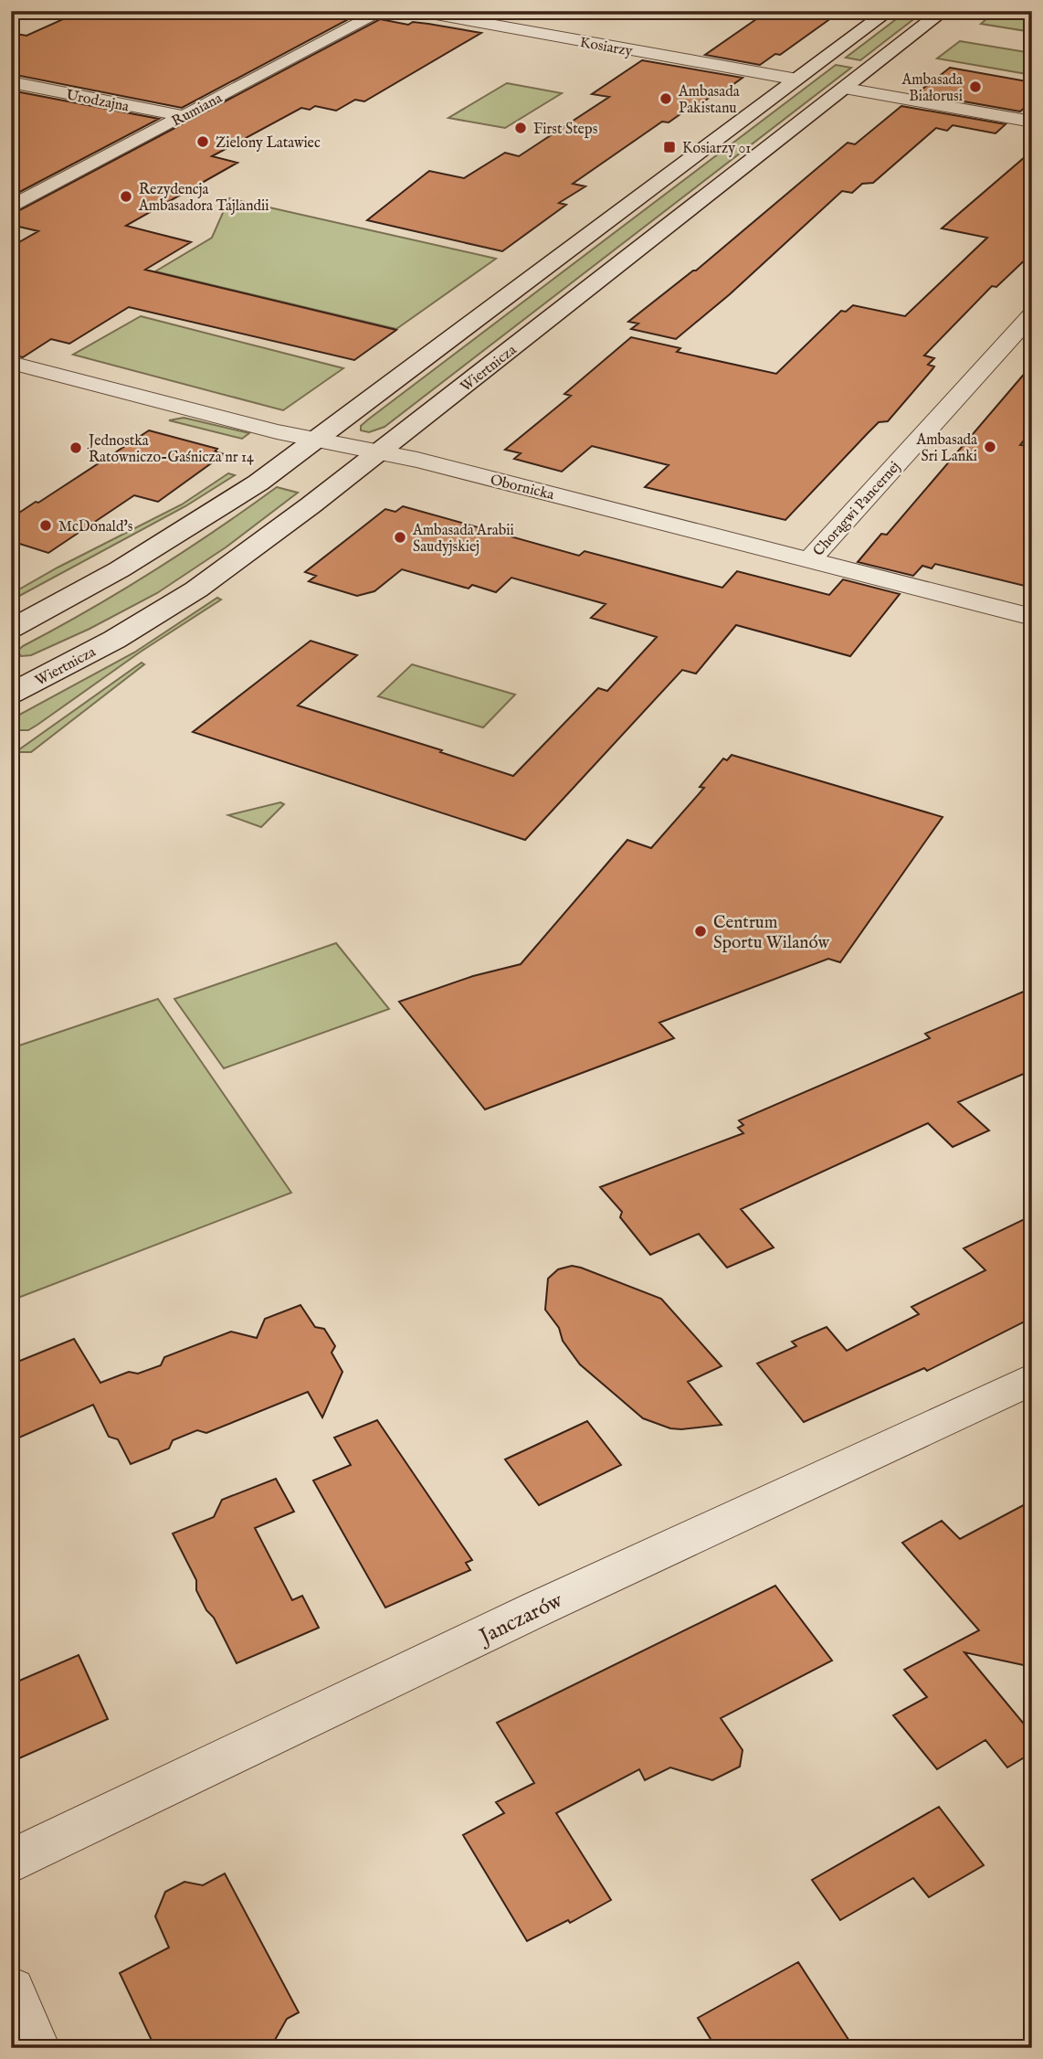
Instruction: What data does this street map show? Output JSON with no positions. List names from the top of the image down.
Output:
{
  "streets": {
    "main road": ["Wiertnicza"],
    "street": [
      "Kosiarzy",
      "Urodzajna",
      "Rumiana",
      "Obornicka",
      "Chorągwi Pancernej",
      "Janczarów"
    ]
  },
  "crossings": [
    ["Urodzajna", "Rumiana"],
    ["Wiertnicza", "Obornicka"],
    ["Obornicka", "Chorągwi Pancernej"]
  ],
  "places": {
    "other": [
      "Ambasada Białorusi",
      "Ambasada Pakistanu",
      "First Steps",
      "Zielony Latawiec",
      "Rezydencja Ambasadora Tajlandii",
      "Ambasada Sri Lanki",
      "Jednostka Ratowniczo-Gaśnicza nr 14",
      "McDonald's",
      "Ambasada Arabii Saudyjskiej",
      "Centrum Sportu Wilanów"
    ],
    "transit": ["Kosiarzy 01"]
  }
}
